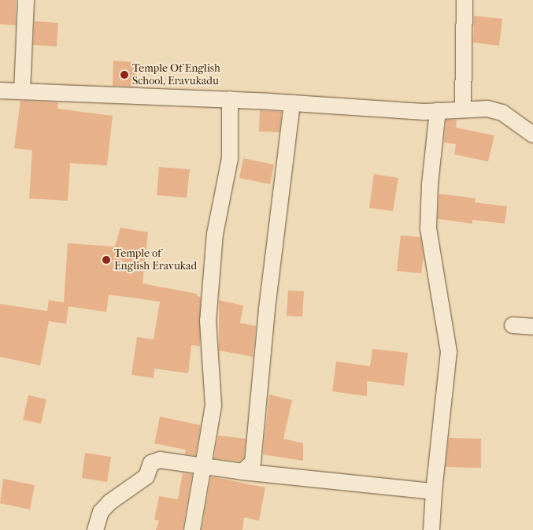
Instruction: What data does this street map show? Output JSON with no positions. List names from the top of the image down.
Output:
{
  "places": ["Temple Of English School, Eravukadu", "Temple of English Eravukad"]
}
